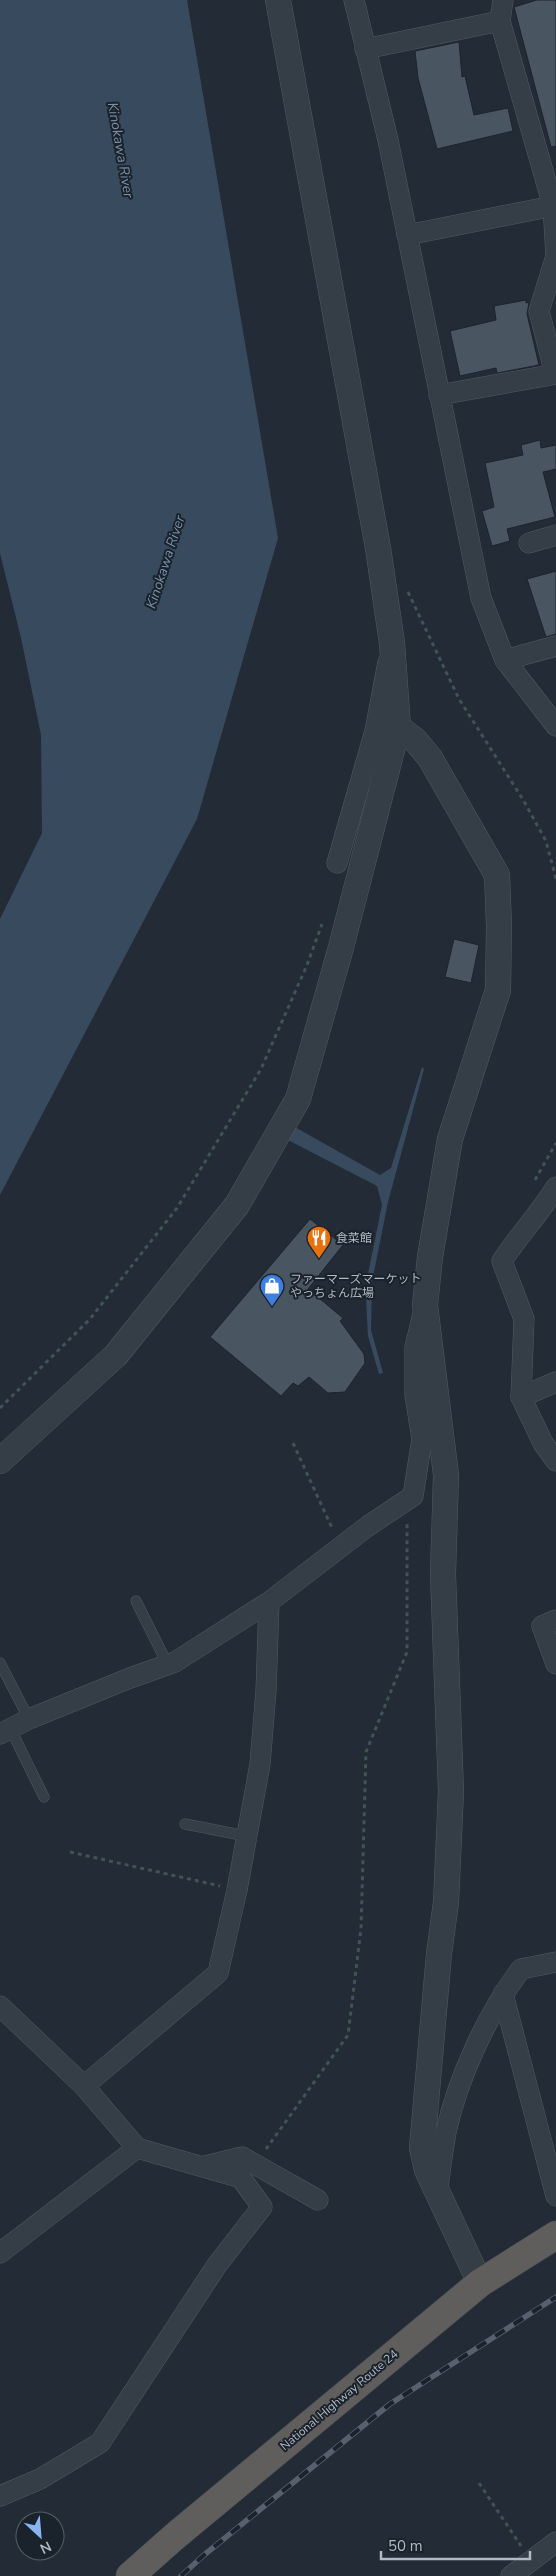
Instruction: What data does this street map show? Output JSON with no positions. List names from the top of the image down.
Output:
{
  "streets": {
    "highway": ["National Highway Route 24"]
  },
  "water": ["Kinokawa River"],
  "places": {
    "restaurant": ["食菜館"],
    "shop": ["ファーマーズマーケット やっちょん広場"]
  },
  "scale_bar": "50 m",
  "north": "bottom right"
}
